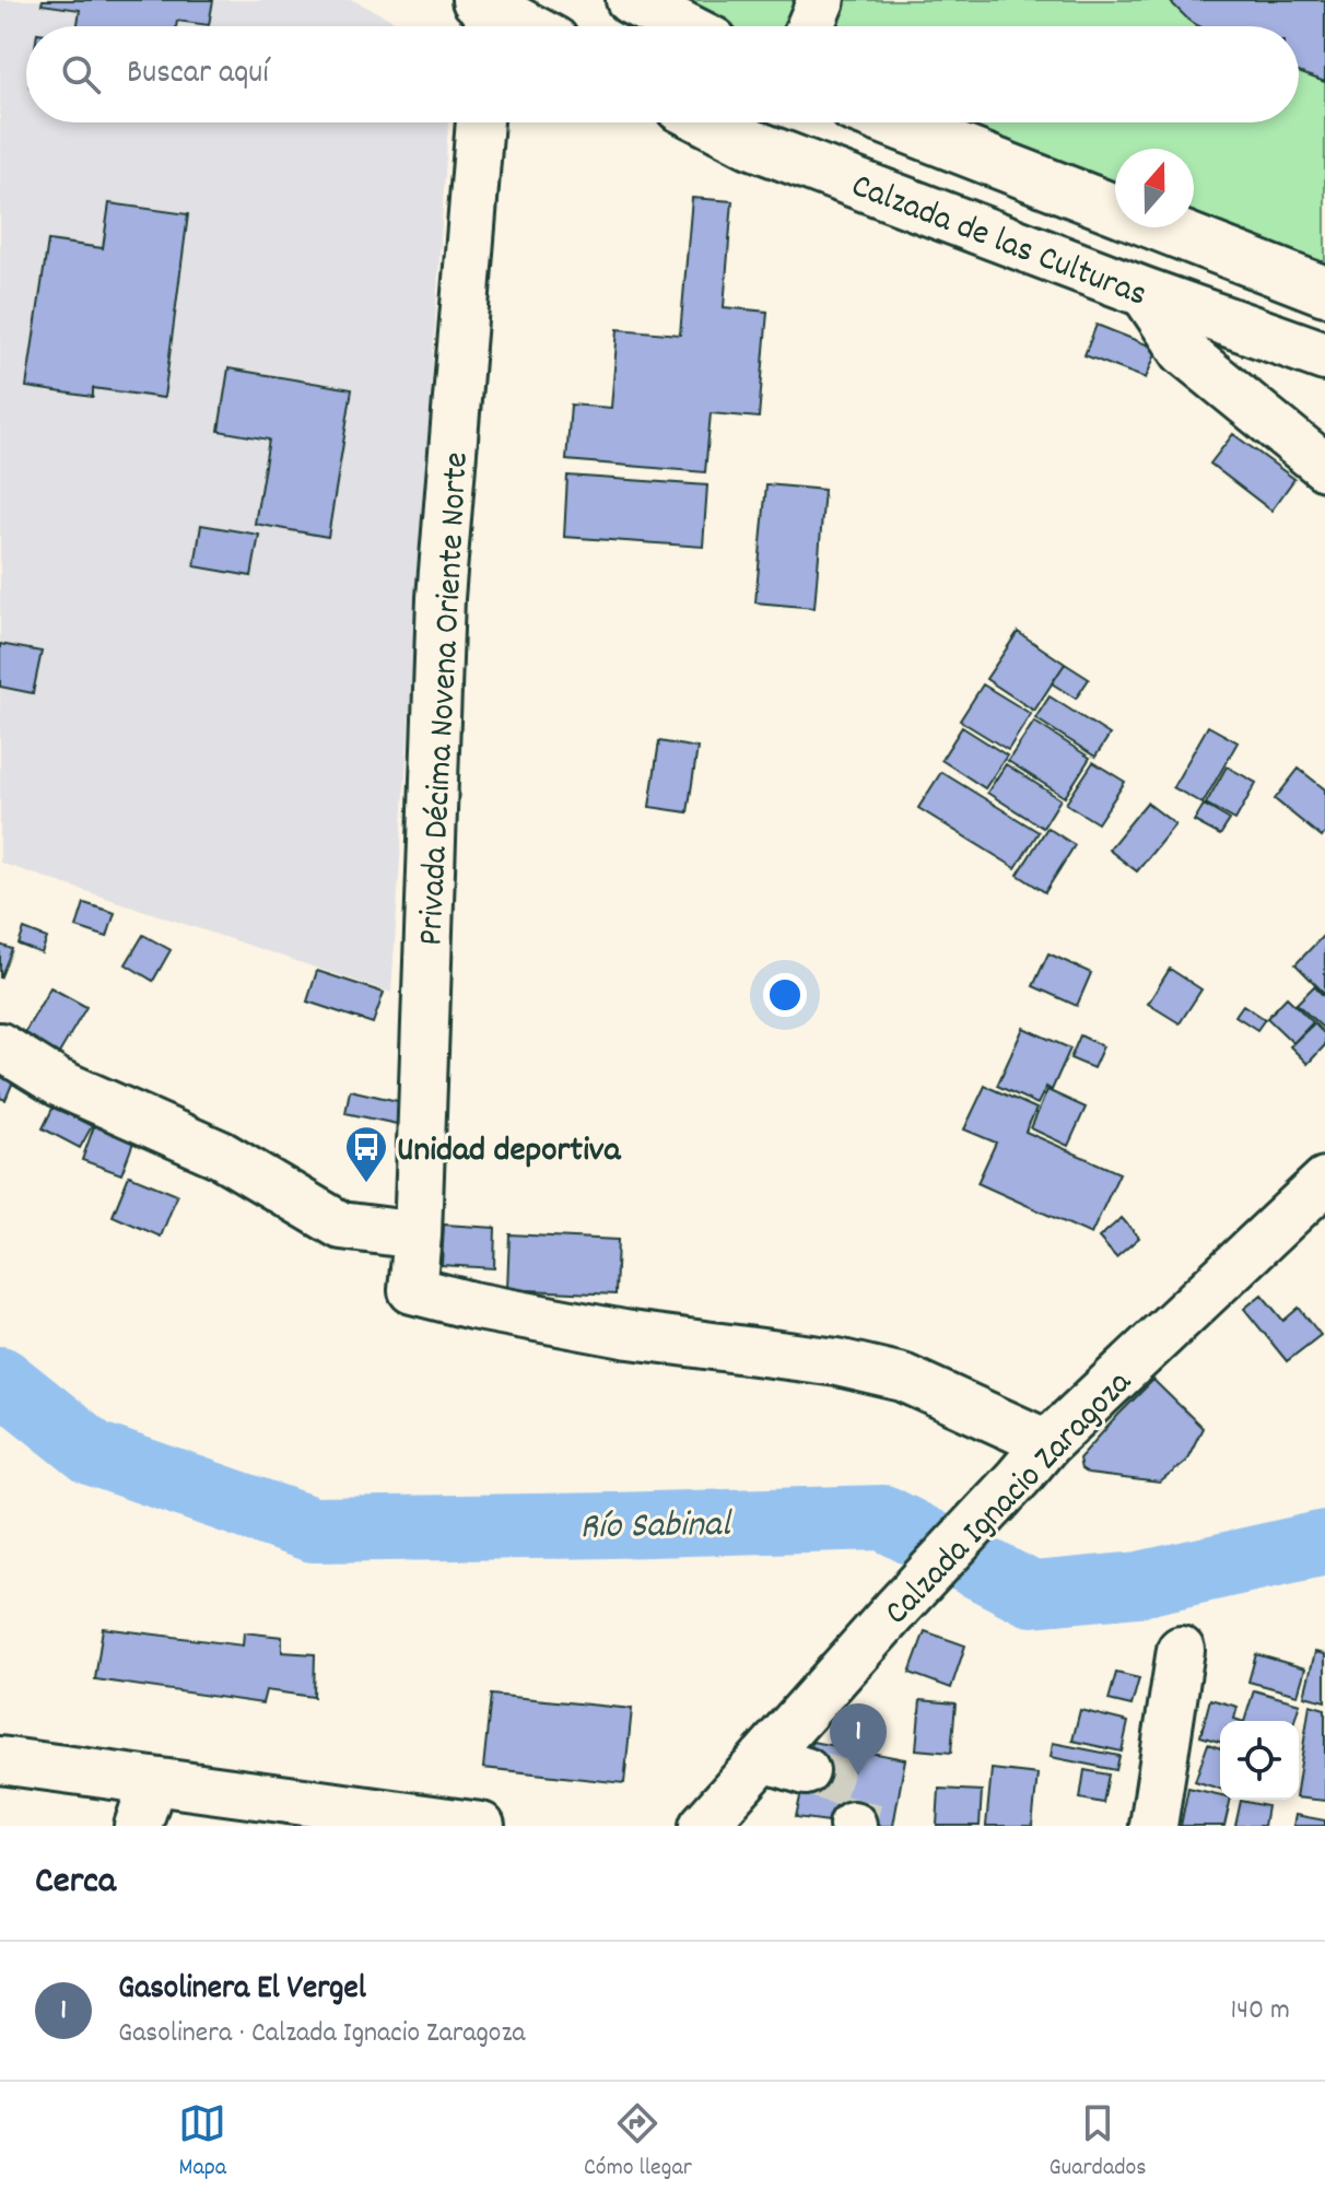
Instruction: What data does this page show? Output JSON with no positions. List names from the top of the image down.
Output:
{
  "streets": {
    "main road": ["Calzada de las Culturas"],
    "street": ["Privada Décima Novena Oriente Norte", "Calzada Ignacio Zaragoza"]
  },
  "crossings": [
    ["Privada Décima Novena Oriente Norte", "Calzada Ignacio Zaragoza"]
  ],
  "water": ["Río Sabinal"],
  "places": {
    "bus stop": ["Unidad deportiva"]
  },
  "north": "top",
  "page": {
    "search": "Buscar aquí",
    "pins": "1",
    "heading": "Cerca",
    "list": [
      {
        "mark": "1",
        "name": "Gasolinera El Vergel",
        "note": "Gasolinera · Calzada Ignacio Zaragoza",
        "value": "140 m"
      }
    ],
    "nav": ["Mapa", "Cómo llegar", "Guardados"]
  }
}
